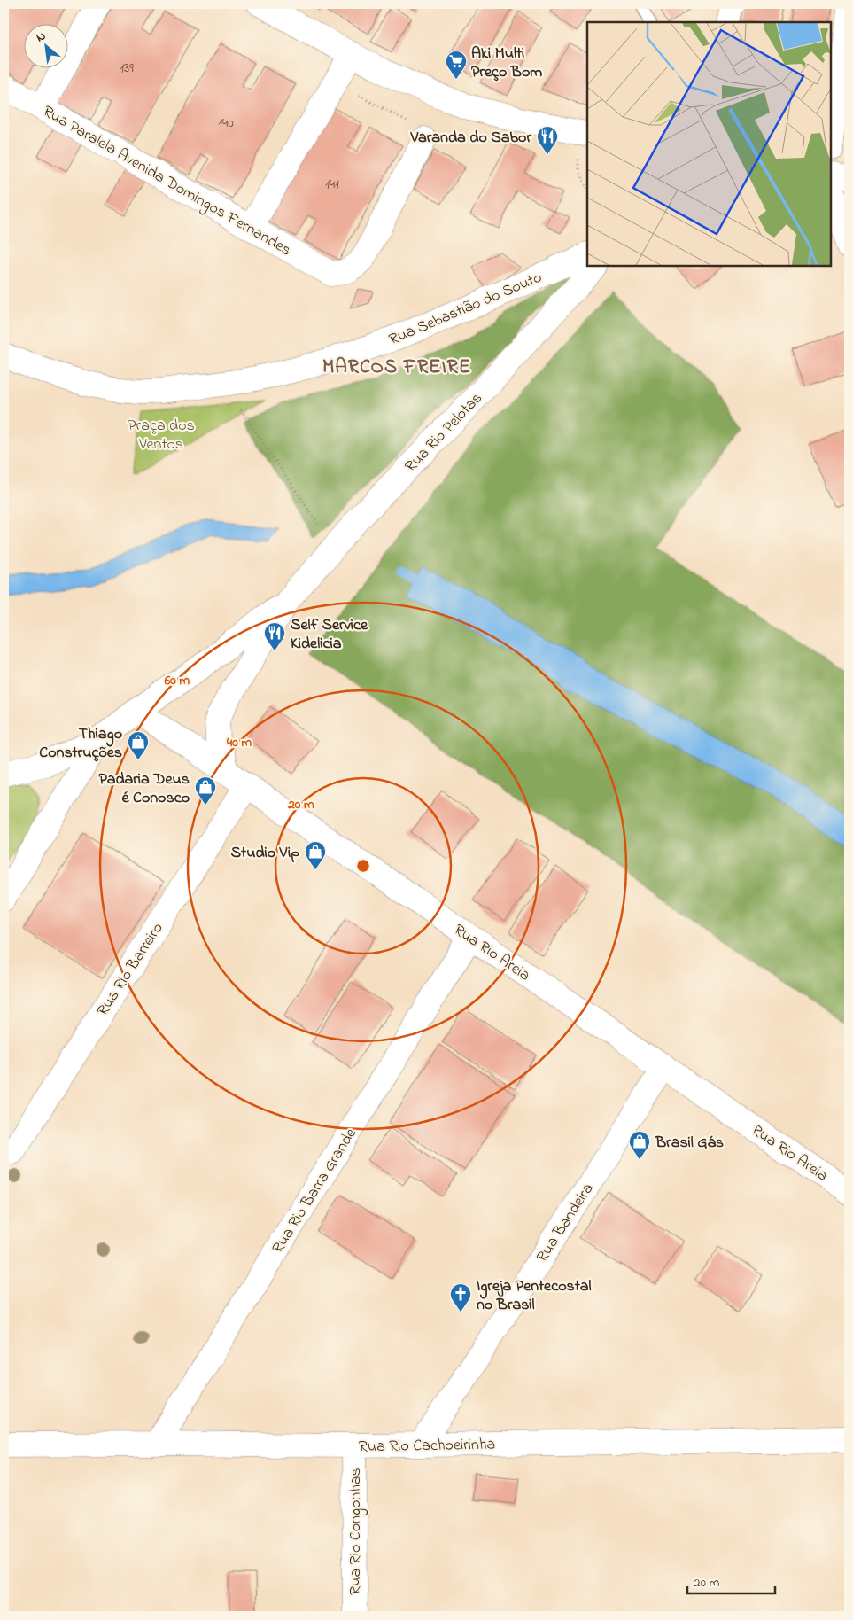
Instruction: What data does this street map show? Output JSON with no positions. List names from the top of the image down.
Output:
{
  "streets": {
    "street": [
      "Rua Paralela Avenida Domingos Fernandes",
      "Rua Sebastião do Souto",
      "Rua Rio Pelotas",
      "Rua Rio Areia",
      "Rua Rio Barreiro",
      "Rua Rio Barra Grande",
      "Rua Bandeira",
      "Rua Rio Cachoeirinha",
      "Rua Rio Congonhas"
    ]
  },
  "crossings": [
    ["Rua Rio Pelotas", "Rua Rio Areia"],
    ["Rua Rio Areia", "Rua Rio Barreiro"],
    ["Rua Rio Areia", "Rua Rio Barra Grande"],
    ["Rua Rio Areia", "Rua Bandeira"],
    ["Rua Rio Barra Grande", "Rua Rio Cachoeirinha"],
    ["Rua Bandeira", "Rua Rio Cachoeirinha"],
    ["Rua Rio Cachoeirinha", "Rua Rio Congonhas"]
  ],
  "districts": ["MARCOS FREIRE"],
  "parks": ["Praça dos Ventos"],
  "places": {
    "supermarket": ["Aki Multi Preço Bom"],
    "restaurant": ["Varanda do Sabor", "Self Service Kidelicia"],
    "shop": [
      "Thiago Construções",
      "Padaria Deus é Conosco",
      "Studio Vip",
      "Brasil Gás"
    ],
    "church": ["Igreja Pentecostal no Brasil"]
  },
  "house_numbers": ["139", "140", "141"],
  "scale_bar": "20 m",
  "north": "top left",
  "rings": ["60 m", "40 m", "20 m"]
}
